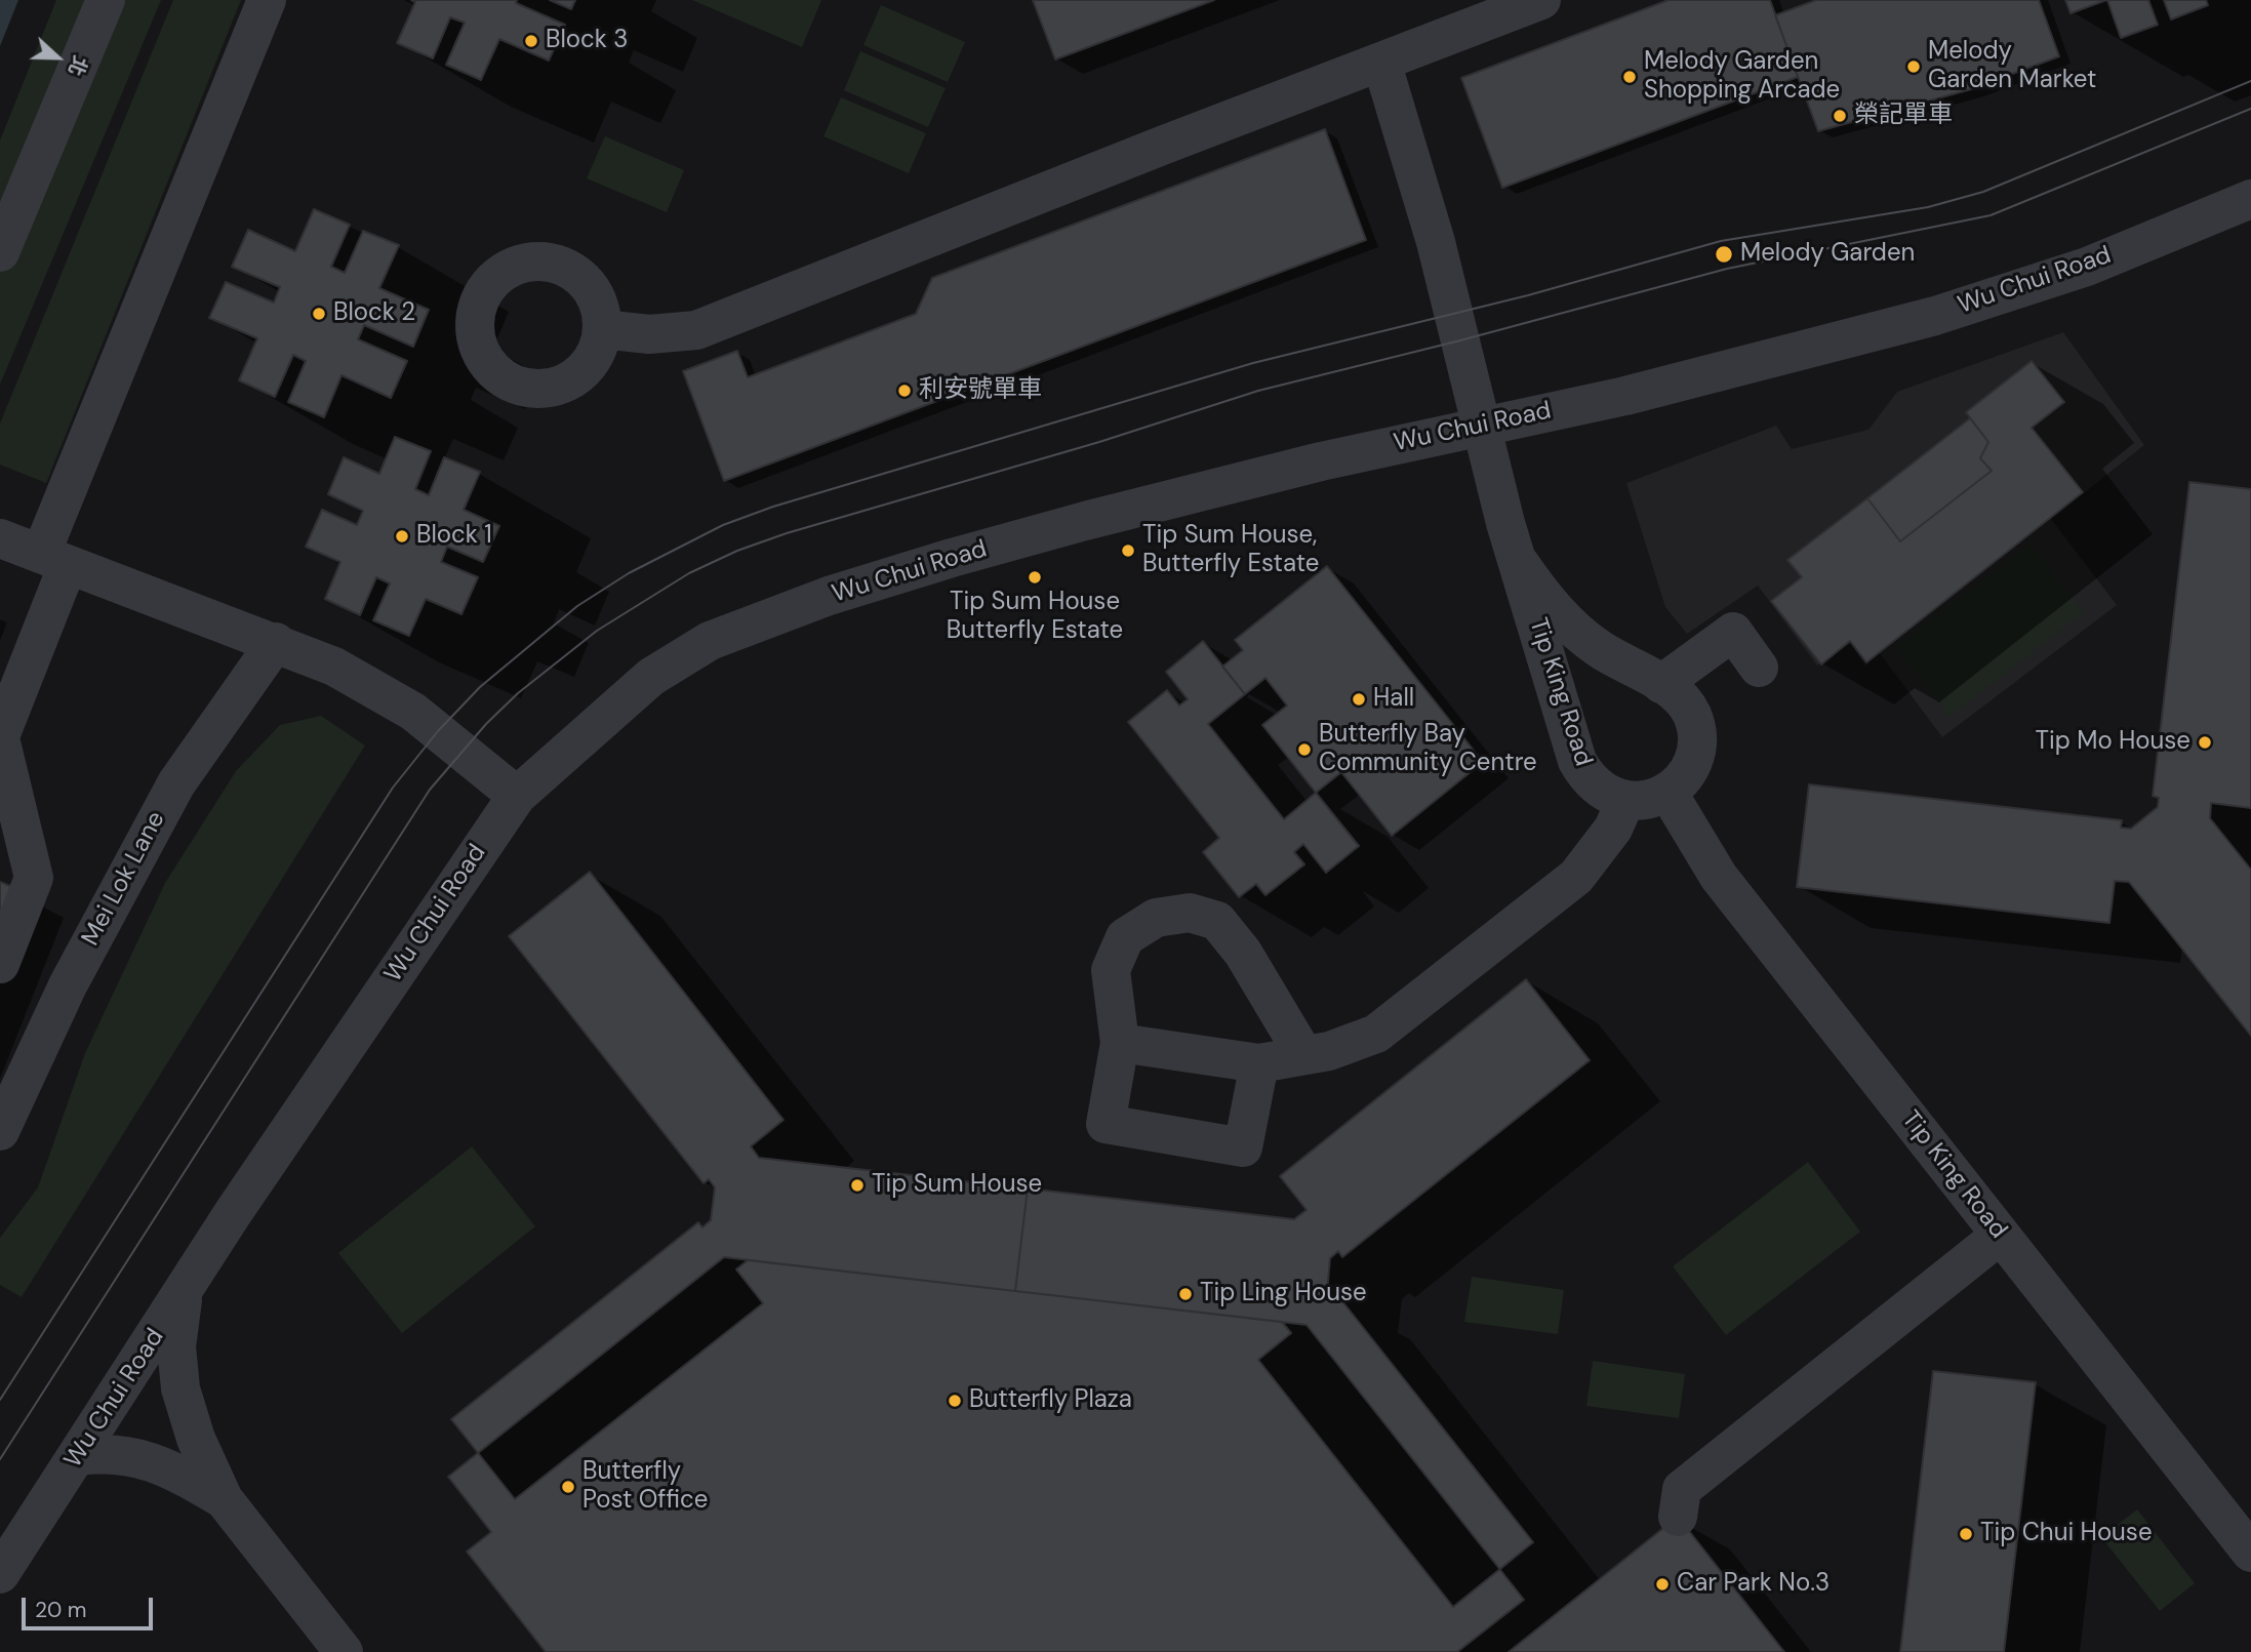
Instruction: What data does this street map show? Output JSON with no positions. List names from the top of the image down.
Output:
{
  "streets": {
    "street": ["Wu Chui Road", "Tip King Road", "Mei Lok Lane"]
  },
  "crossings": [
    ["Wu Chui Road", "Tip King Road"]
  ],
  "places": [
    "Block 3",
    "Melody Garden Market",
    "Melody Garden Shopping Arcade",
    "榮記單車",
    "Melody Garden",
    "Block 2",
    "利安號單車",
    "Block 1",
    "Tip Sum House, Butterfly Estate",
    "Tip Sum House Butterfly Estate",
    "Hall",
    "Tip Mo House",
    "Butterfly Bay Community Centre",
    "Tip Sum House",
    "Tip Ling House",
    "Butterfly Plaza",
    "Butterfly Post Office",
    "Tip Chui House",
    "Car Park No.3"
  ],
  "scale_bar": "20 m",
  "north": "right"
}
